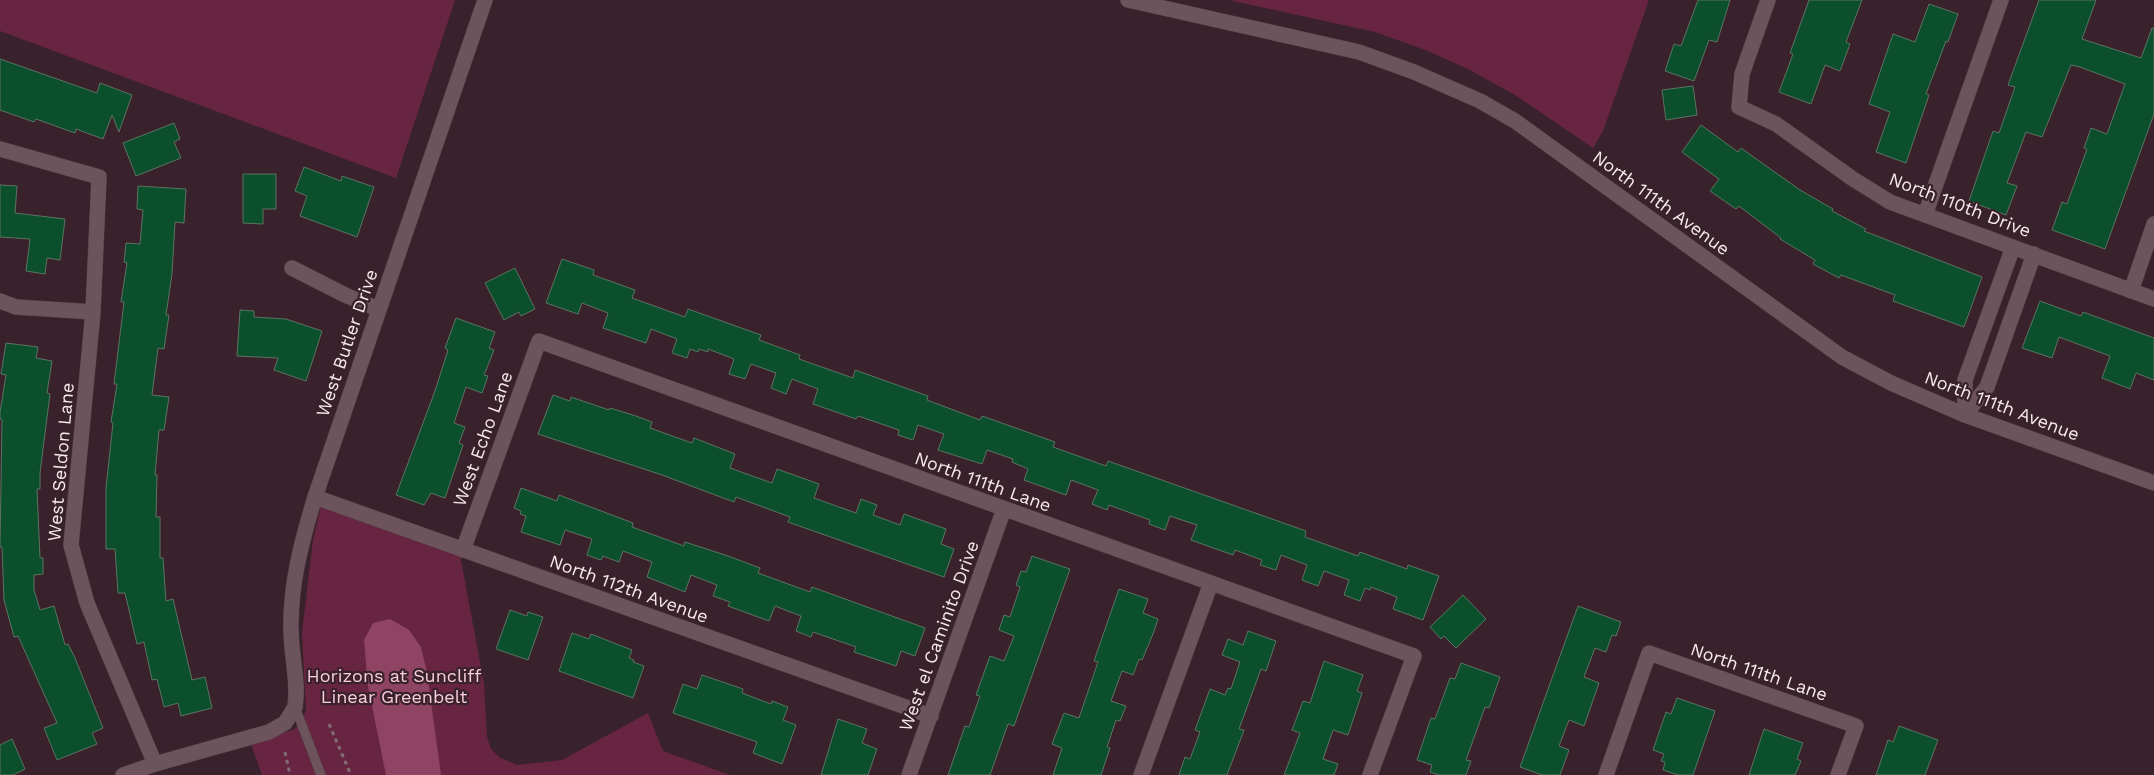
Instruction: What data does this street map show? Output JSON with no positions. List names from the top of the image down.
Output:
{
  "streets": {
    "street": [
      "North 111th Avenue",
      "North 110th Drive",
      "West Butler Drive",
      "West Echo Lane",
      "West Seldon Lane",
      "North 111th Lane",
      "North 112th Avenue",
      "West el Caminito Drive"
    ]
  },
  "crossings": [
    ["West Butler Drive", "North 112th Avenue"],
    ["West Echo Lane", "North 111th Lane"],
    ["West Echo Lane", "North 112th Avenue"],
    ["North 111th Lane", "West el Caminito Drive"],
    ["North 112th Avenue", "West el Caminito Drive"]
  ],
  "parks": ["Horizons at Suncliff Linear Greenbelt"]
}
